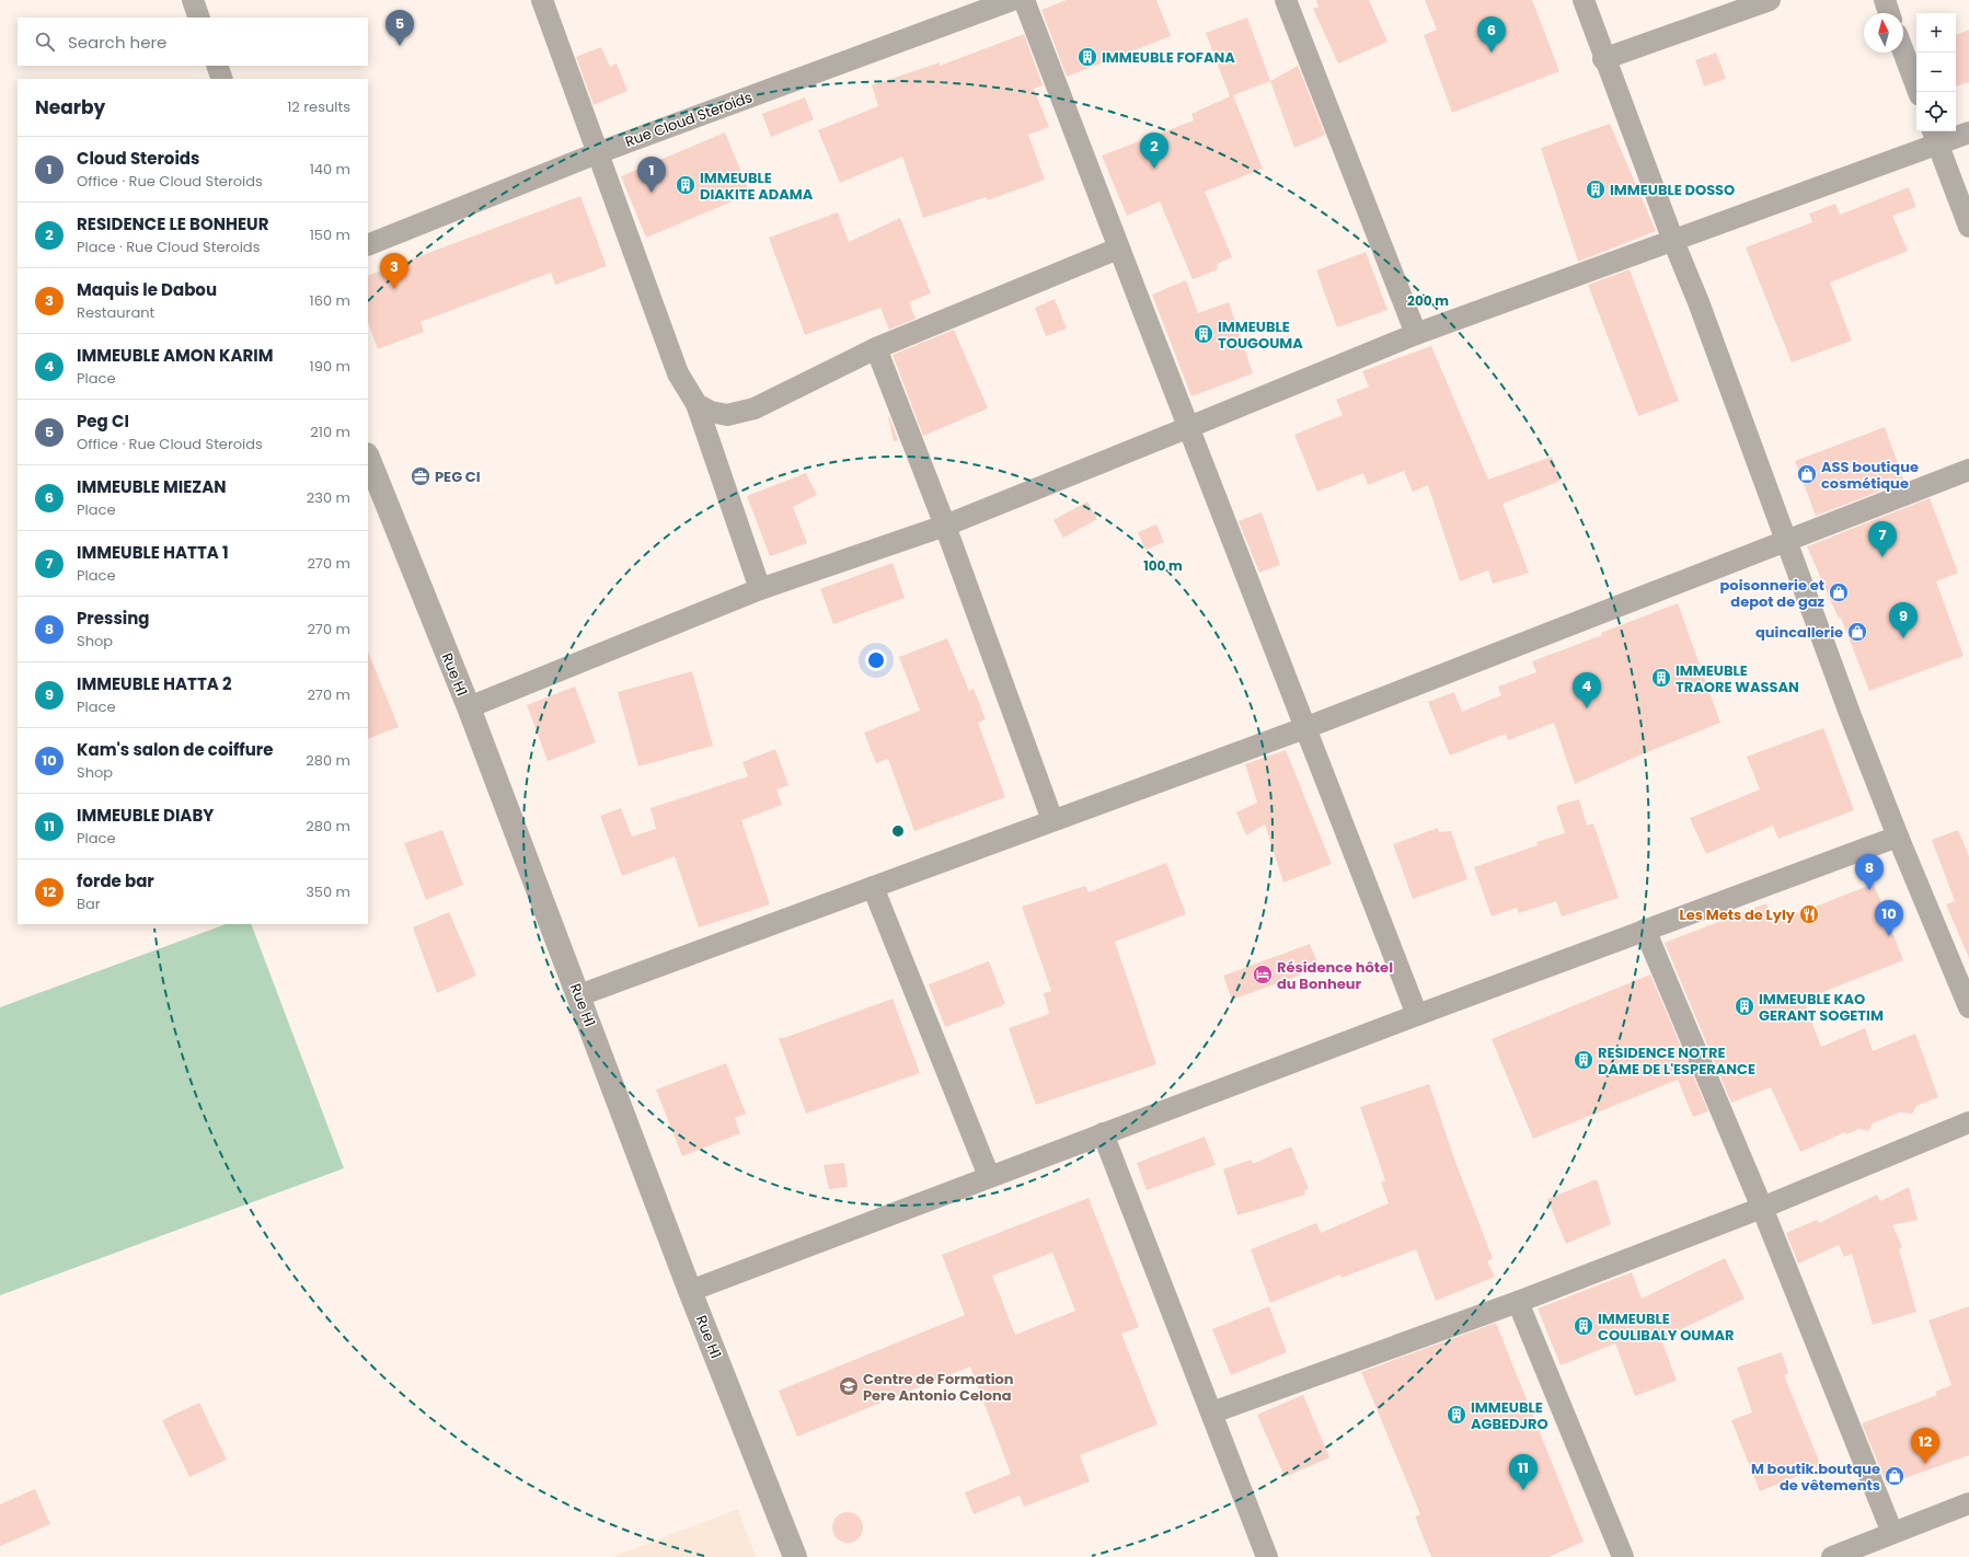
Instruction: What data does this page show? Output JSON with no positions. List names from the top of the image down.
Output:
{
  "streets": {
    "street": ["Rue Cloud Steroids", "Rue H1"]
  },
  "places": {
    "building": [
      "IMMEUBLE FOFANA",
      "IMMEUBLE DIAKITE ADAMA",
      "IMMEUBLE DOSSO",
      "IMMEUBLE TOUGOUMA",
      "IMMEUBLE TRAORE WASSAN",
      "IMMEUBLE KAO GERANT SOGETIM",
      "RESIDENCE NOTRE DAME DE L'ESPERANCE",
      "IMMEUBLE COULIBALY OUMAR",
      "IMMEUBLE AGBEDJRO"
    ],
    "shop": [
      "ASS boutique cosmétique",
      "poisonnerie et depot de gaz",
      "quincallerie",
      "M boutik.boutque de vêtements"
    ],
    "office": ["PEG CI"],
    "restaurant": ["Les Mets de Lyly"],
    "hotel": ["Résidence hôtel du Bonheur"],
    "school or university": ["Centre de Formation Pere Antonio Celona"]
  },
  "north": "top",
  "page": {
    "pins": [
      "5",
      "6",
      "2",
      "1",
      "3",
      "7",
      "9",
      "4",
      "8",
      "10",
      "12",
      "11"
    ],
    "map_buttons": ["+", "−"],
    "search": "Search here",
    "heading": ["Nearby", "12 results"],
    "list": [
      {
        "mark": "1",
        "name": "Cloud Steroids",
        "note": "Office · Rue Cloud Steroids",
        "value": "140 m"
      },
      {
        "mark": "2",
        "name": "RESIDENCE LE BONHEUR",
        "note": "Place · Rue Cloud Steroids",
        "value": "150 m"
      },
      {
        "mark": "3",
        "name": "Maquis le Dabou",
        "note": "Restaurant",
        "value": "160 m"
      },
      {
        "mark": "4",
        "name": "IMMEUBLE AMON KARIM",
        "note": "Place",
        "value": "190 m"
      },
      {
        "mark": "5",
        "name": "Peg CI",
        "note": "Office · Rue Cloud Steroids",
        "value": "210 m"
      },
      {
        "mark": "6",
        "name": "IMMEUBLE MIEZAN",
        "note": "Place",
        "value": "230 m"
      },
      {
        "mark": "7",
        "name": "IMMEUBLE HATTA 1",
        "note": "Place",
        "value": "270 m"
      },
      {
        "mark": "8",
        "name": "Pressing",
        "note": "Shop",
        "value": "270 m"
      },
      {
        "mark": "9",
        "name": "IMMEUBLE HATTA 2",
        "note": "Place",
        "value": "270 m"
      },
      {
        "mark": "10",
        "name": "Kam's salon de coiffure",
        "note": "Shop",
        "value": "280 m"
      },
      {
        "mark": "11",
        "name": "IMMEUBLE DIABY",
        "note": "Place",
        "value": "280 m"
      },
      {
        "mark": "12",
        "name": "forde bar",
        "note": "Bar",
        "value": "350 m"
      }
    ]
  },
  "rings": ["200 m", "100 m"]
}
